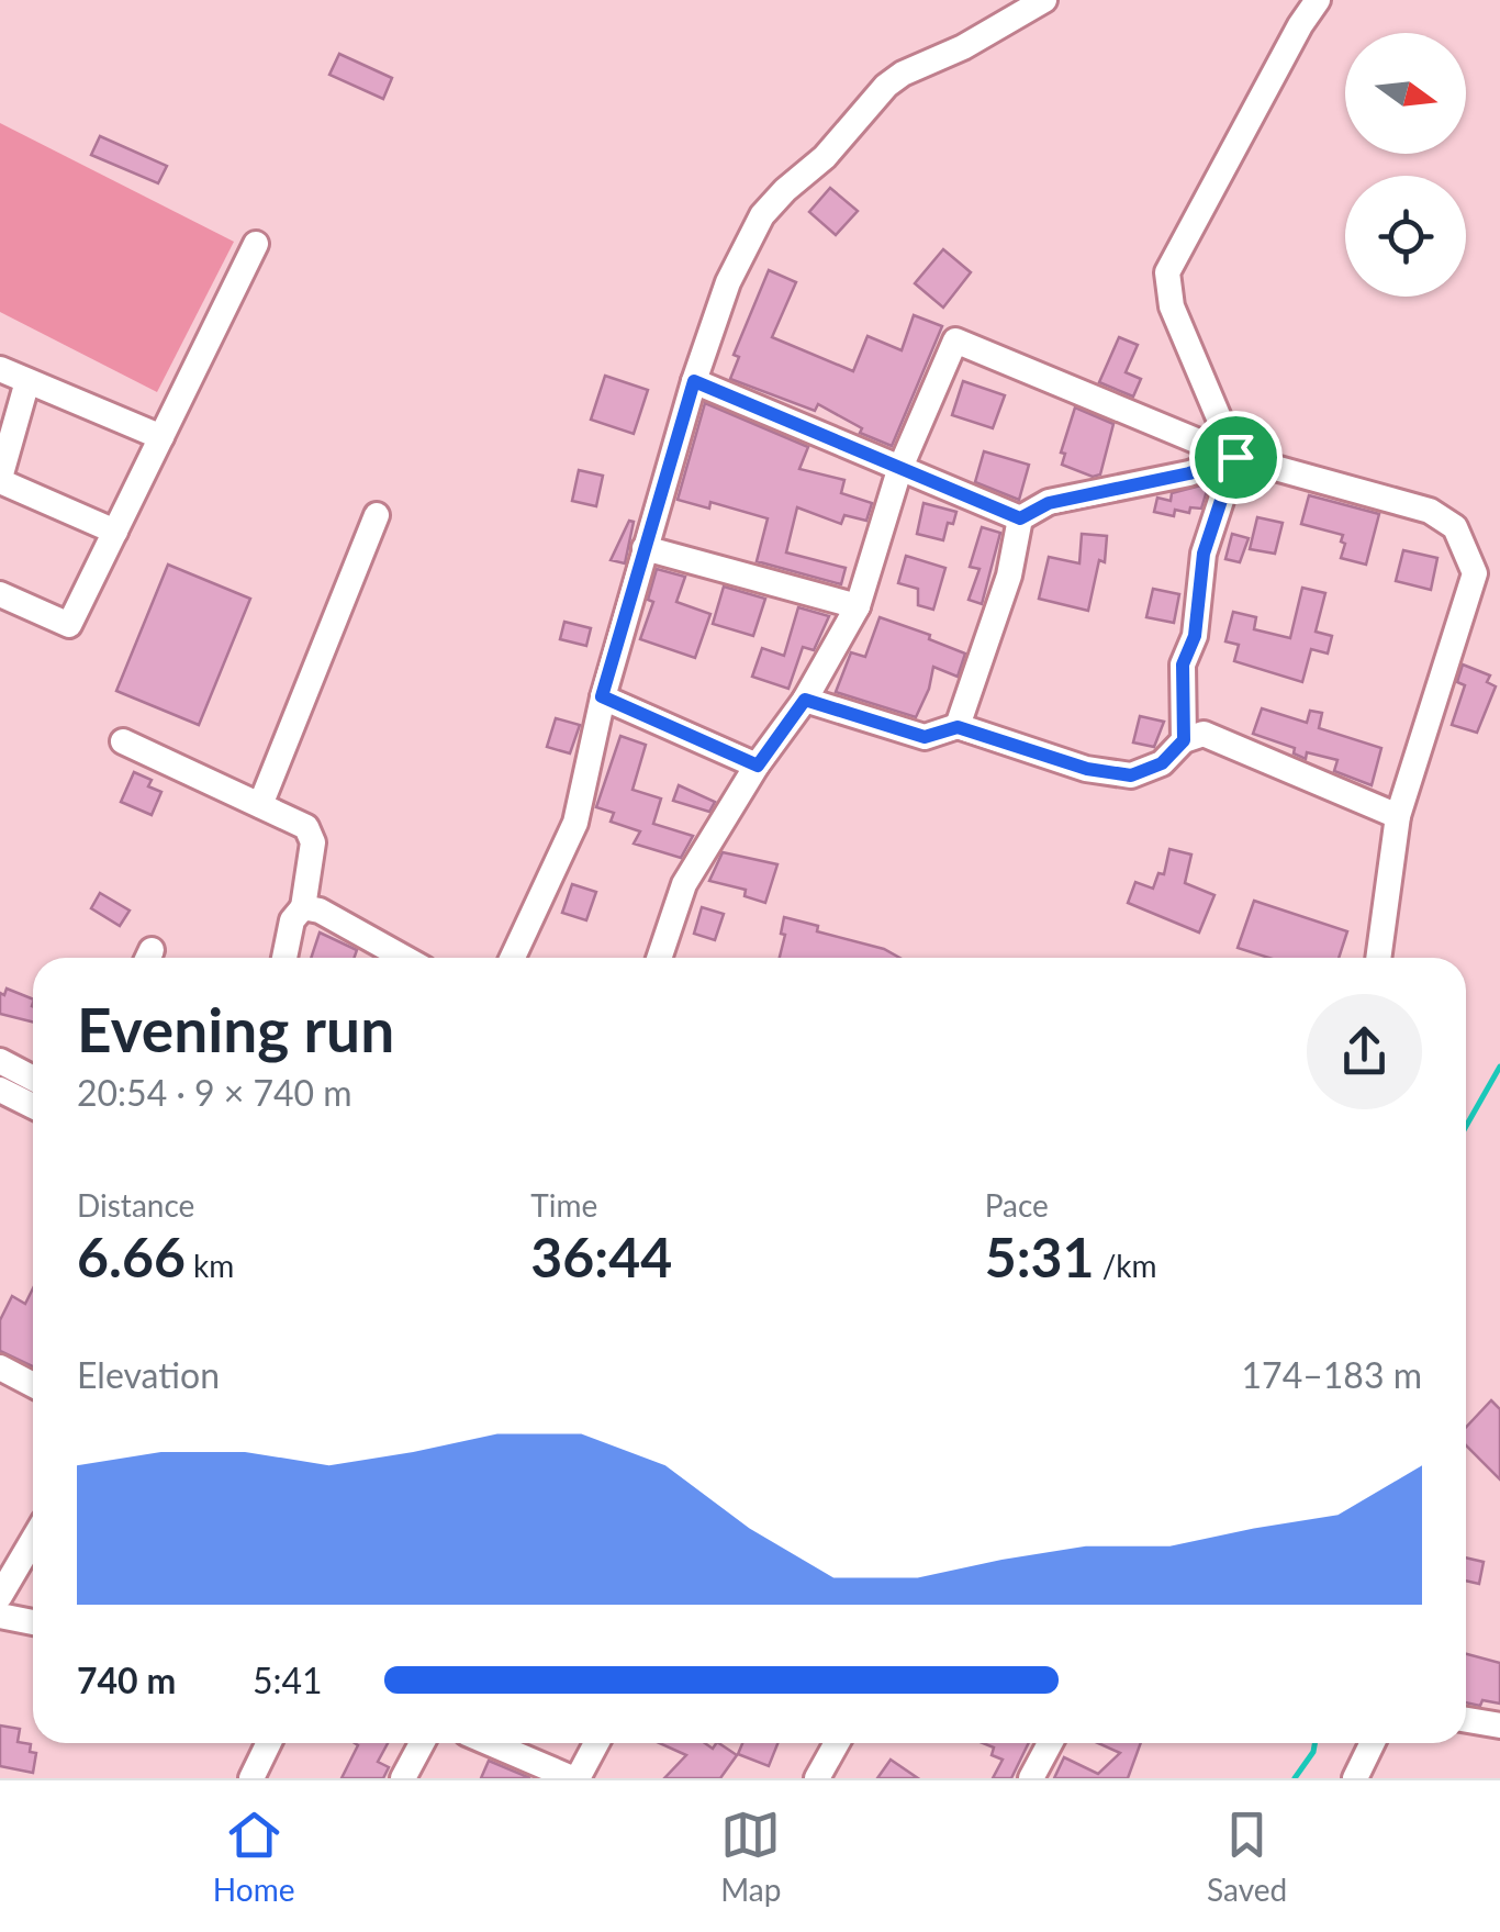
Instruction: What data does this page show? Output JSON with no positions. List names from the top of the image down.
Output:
{
  "north": "right",
  "page": {
    "heading": ["Evening run", "20:54 · 9 × 740 m"],
    "stats": [
      ["Distance", "6.66 km"],
      ["Time", "36:44"],
      ["Pace", "5:31 /km"]
    ],
    "chart": ["Elevation", "174–183 m"],
    "list": [
      {
        "name": "740 m",
        "note": "5:41"
      }
    ],
    "tabs": ["Home", "Map", "Saved"]
  }
}
